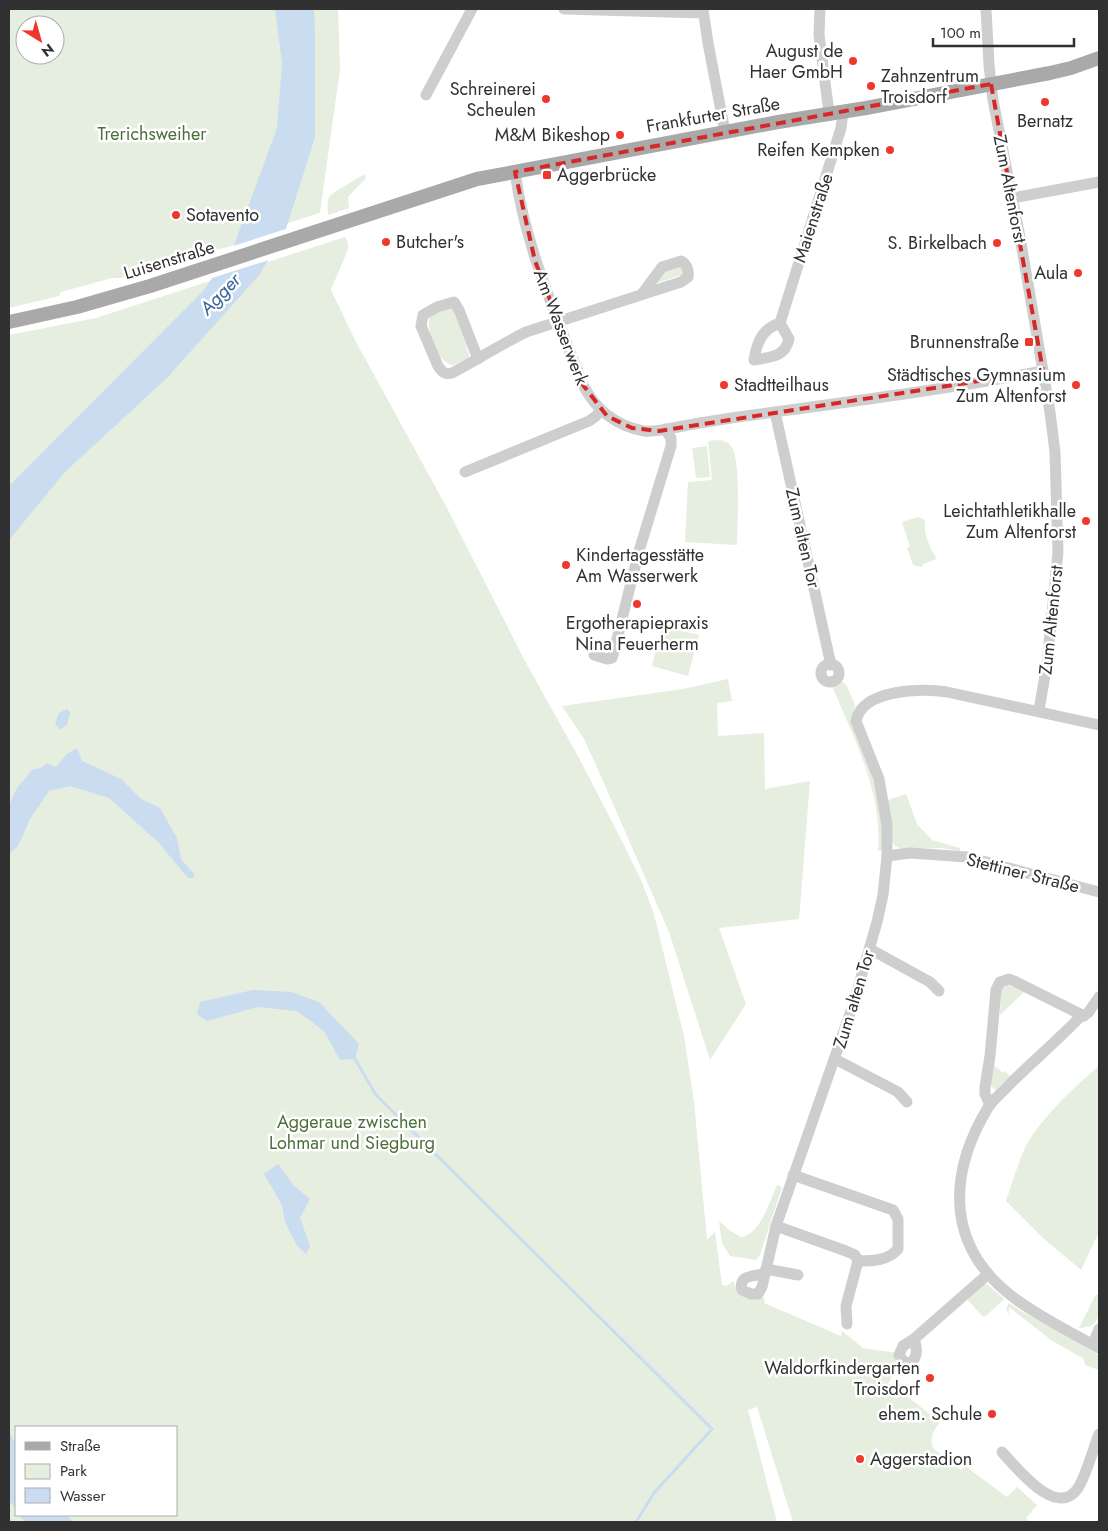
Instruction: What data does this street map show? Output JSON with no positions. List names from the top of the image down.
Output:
{
  "streets": {
    "main road": ["Frankfurter Straße", "Luisenstraße"],
    "street": [
      "Zum Altenforst",
      "Maienstraße",
      "Am Wasserwerk",
      "Zum alten Tor",
      "Stettiner Straße"
    ]
  },
  "crossings": [
    ["Frankfurter Straße", "Zum Altenforst"],
    ["Frankfurter Straße", "Maienstraße"],
    ["Frankfurter Straße", "Luisenstraße"],
    ["Frankfurter Straße", "Am Wasserwerk"],
    ["Zum Altenforst", "Zum alten Tor"],
    ["Am Wasserwerk", "Zum alten Tor"],
    ["Zum alten Tor", "Stettiner Straße"]
  ],
  "water": ["Agger"],
  "parks": ["Trerichsweiher", "Aggeraue zwischen Lohmar und Siegburg"],
  "places": {
    "other": [
      "August de Haer GmbH",
      "Zahnzentrum Troisdorf",
      "Schreinerei Scheulen",
      "Bernatz",
      "M&M Bikeshop",
      "Reifen Kempken",
      "Sotavento",
      "Butcher's",
      "S. Birkelbach",
      "Aula",
      "Stadtteilhaus",
      "Städtisches Gymnasium Zum Altenforst",
      "Leichtathletikhalle Zum Altenforst",
      "Kindertagesstätte Am Wasserwerk",
      "Ergotherapiepraxis Nina Feuerherm",
      "Waldorfkindergarten Troisdorf",
      "ehem. Schule",
      "Aggerstadion"
    ],
    "transit": ["Aggerbrücke", "Brunnenstraße"]
  },
  "legend": ["Straße", "Park", "Wasser"],
  "scale_bar": "100 m",
  "north": "bottom right"
}
